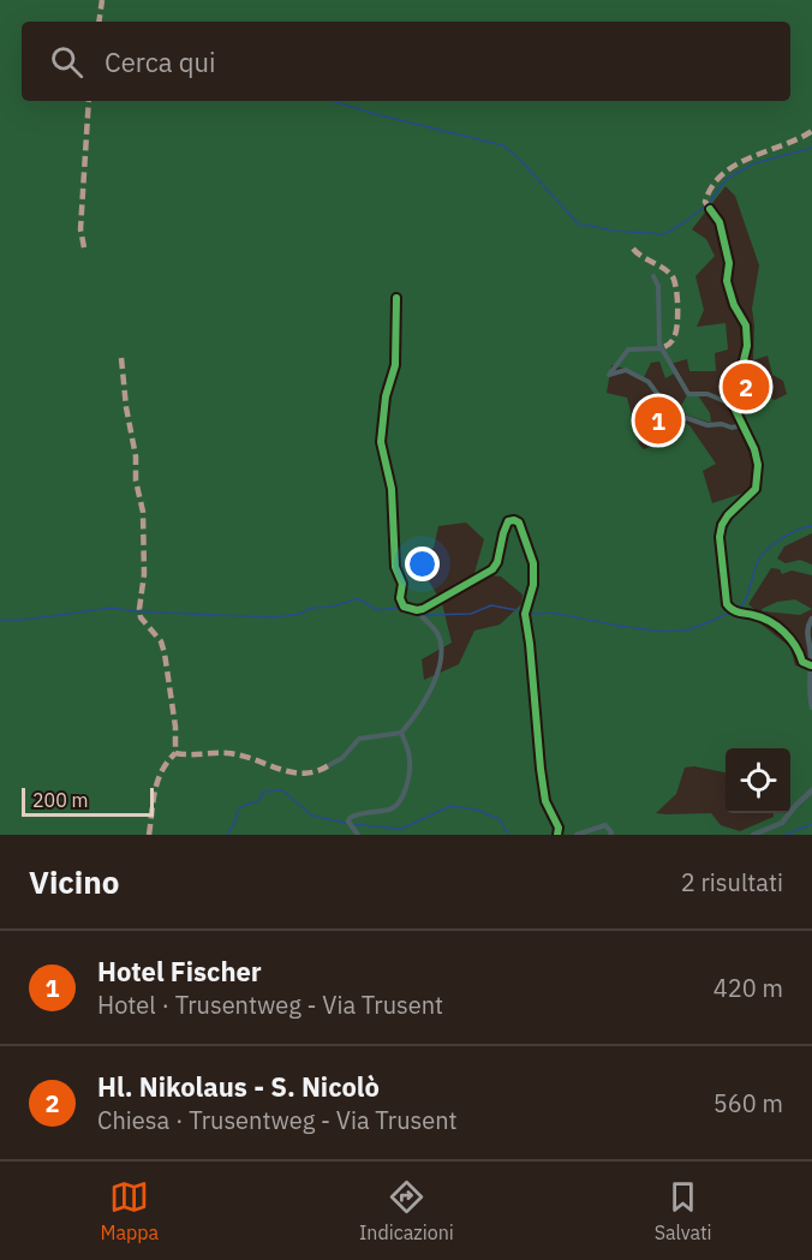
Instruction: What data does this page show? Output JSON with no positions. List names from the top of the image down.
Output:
{
  "scale_bar": "200 m",
  "page": {
    "search": "Cerca qui",
    "pins": ["2", "1"],
    "scale": "200 m",
    "heading": ["Vicino", "2 risultati"],
    "list": [
      {
        "mark": "1",
        "name": "Hotel Fischer",
        "note": "Hotel · Trusentweg - Via Trusent",
        "value": "420 m"
      },
      {
        "mark": "2",
        "name": "Hl. Nikolaus - S. Nicolò",
        "note": "Chiesa · Trusentweg - Via Trusent",
        "value": "560 m"
      }
    ],
    "nav": ["Mappa", "Indicazioni", "Salvati"]
  }
}
